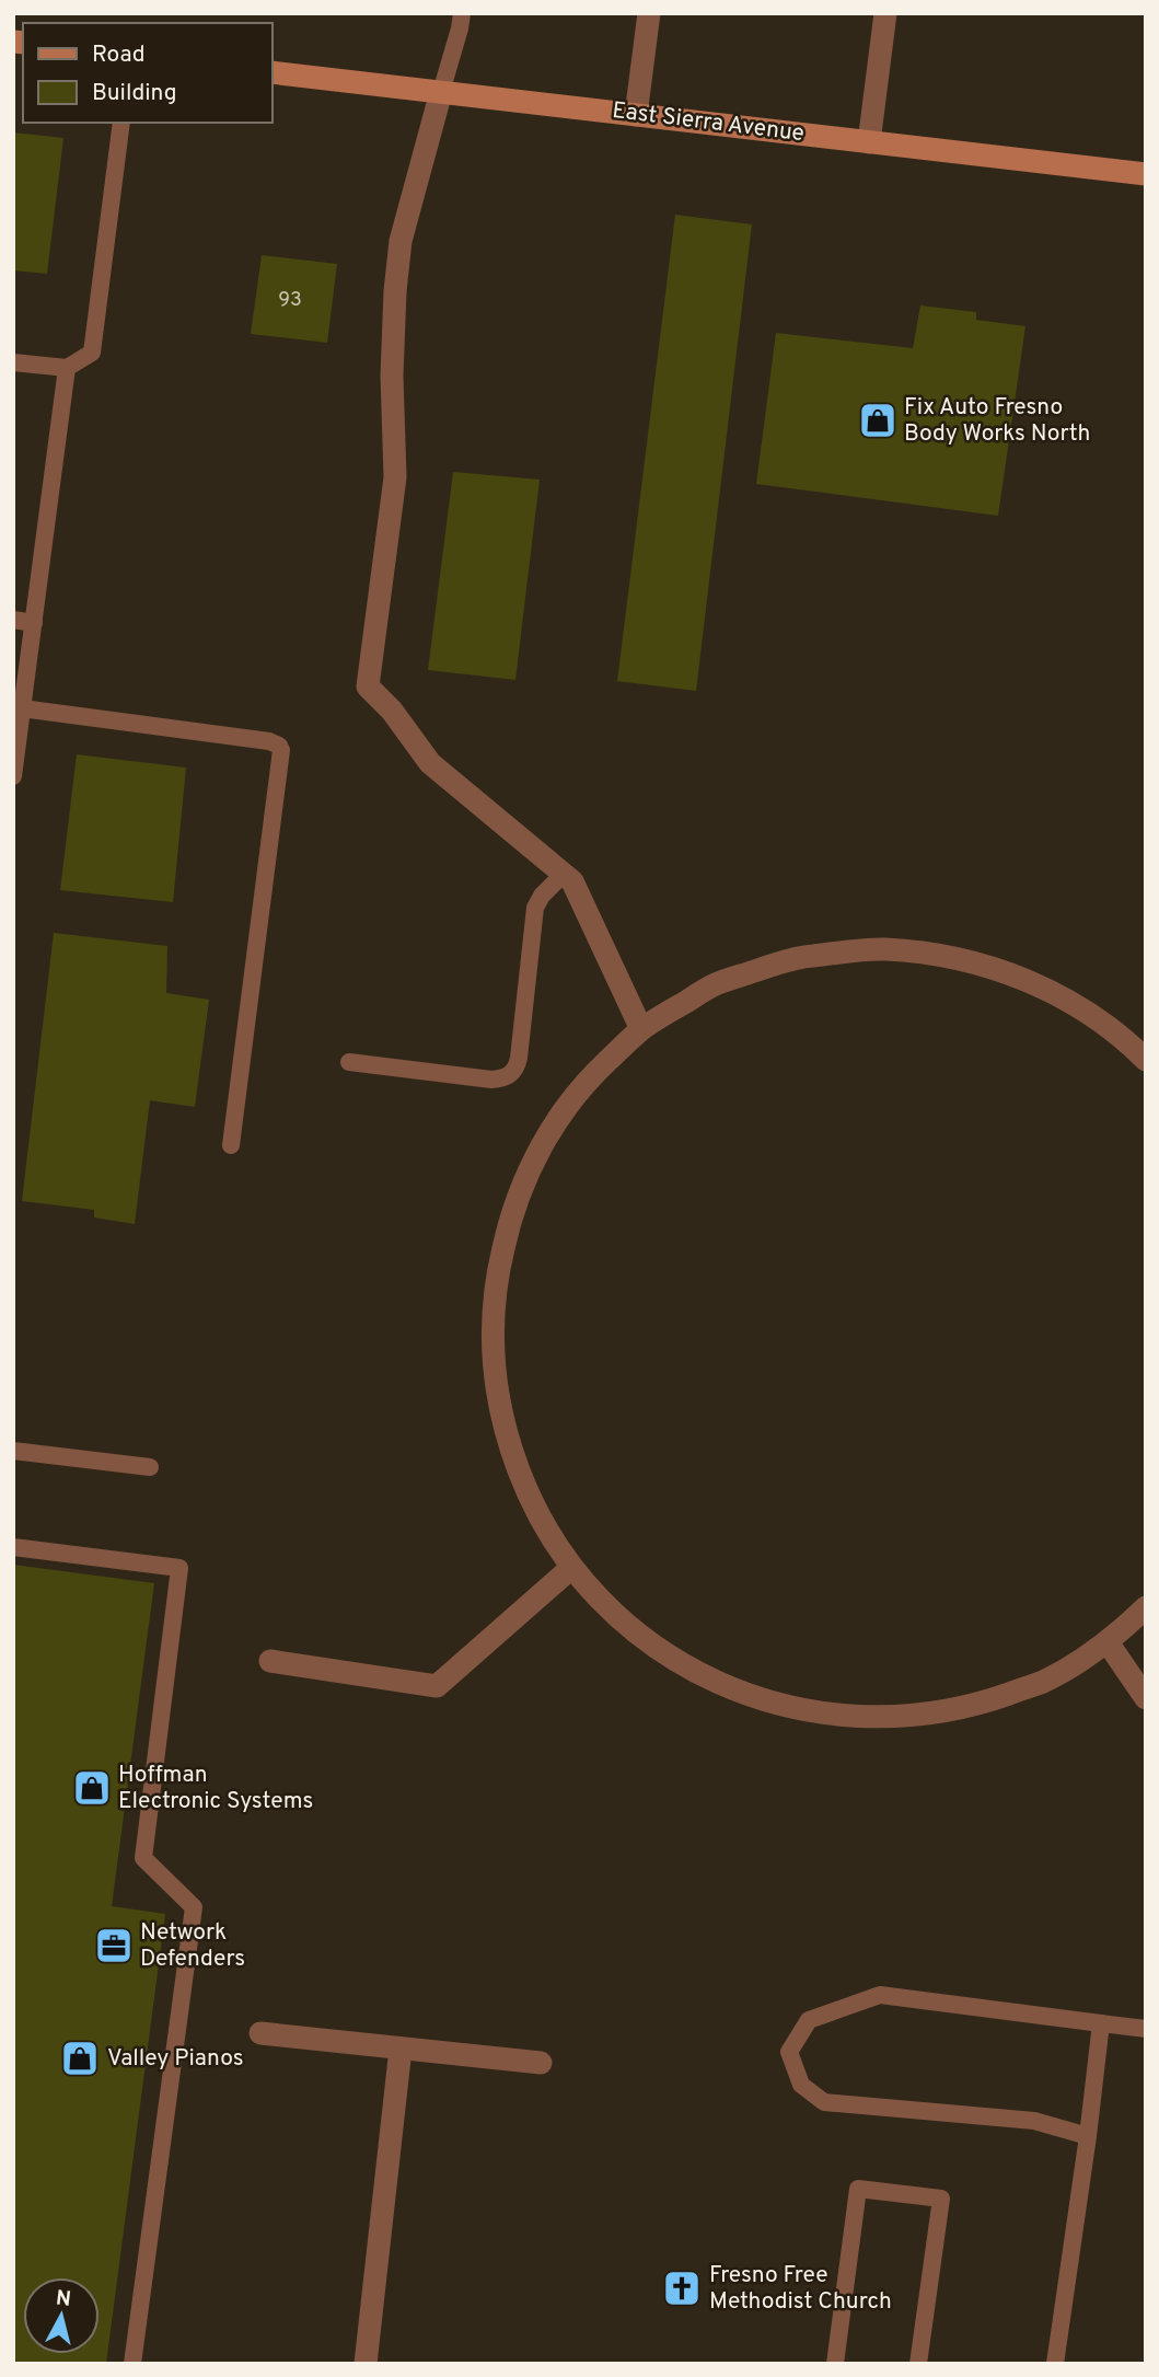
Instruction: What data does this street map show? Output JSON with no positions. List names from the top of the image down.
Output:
{
  "streets": {
    "main road": ["East Sierra Avenue"]
  },
  "places": {
    "shop": ["Fix Auto Fresno Body Works North", "Hoffman Electronic Systems", "Valley Pianos"],
    "office": ["Network Defenders"],
    "church": ["Fresno Free Methodist Church"]
  },
  "house_numbers": ["93"],
  "legend": ["Road", "Building"],
  "north": "top"
}
